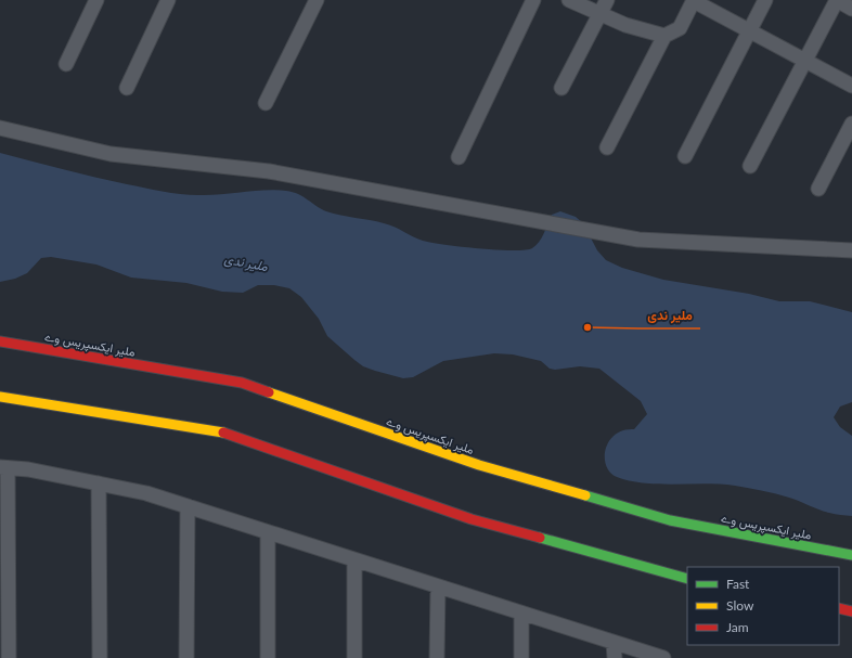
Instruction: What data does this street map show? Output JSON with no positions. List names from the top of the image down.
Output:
{
  "streets": {
    "highway": ["ملیر ایکسپریس وے"]
  },
  "water": ["ملیر ندی"],
  "places": ["ملیر ندی"],
  "legend": ["Fast", "Slow", "Jam"]
}
